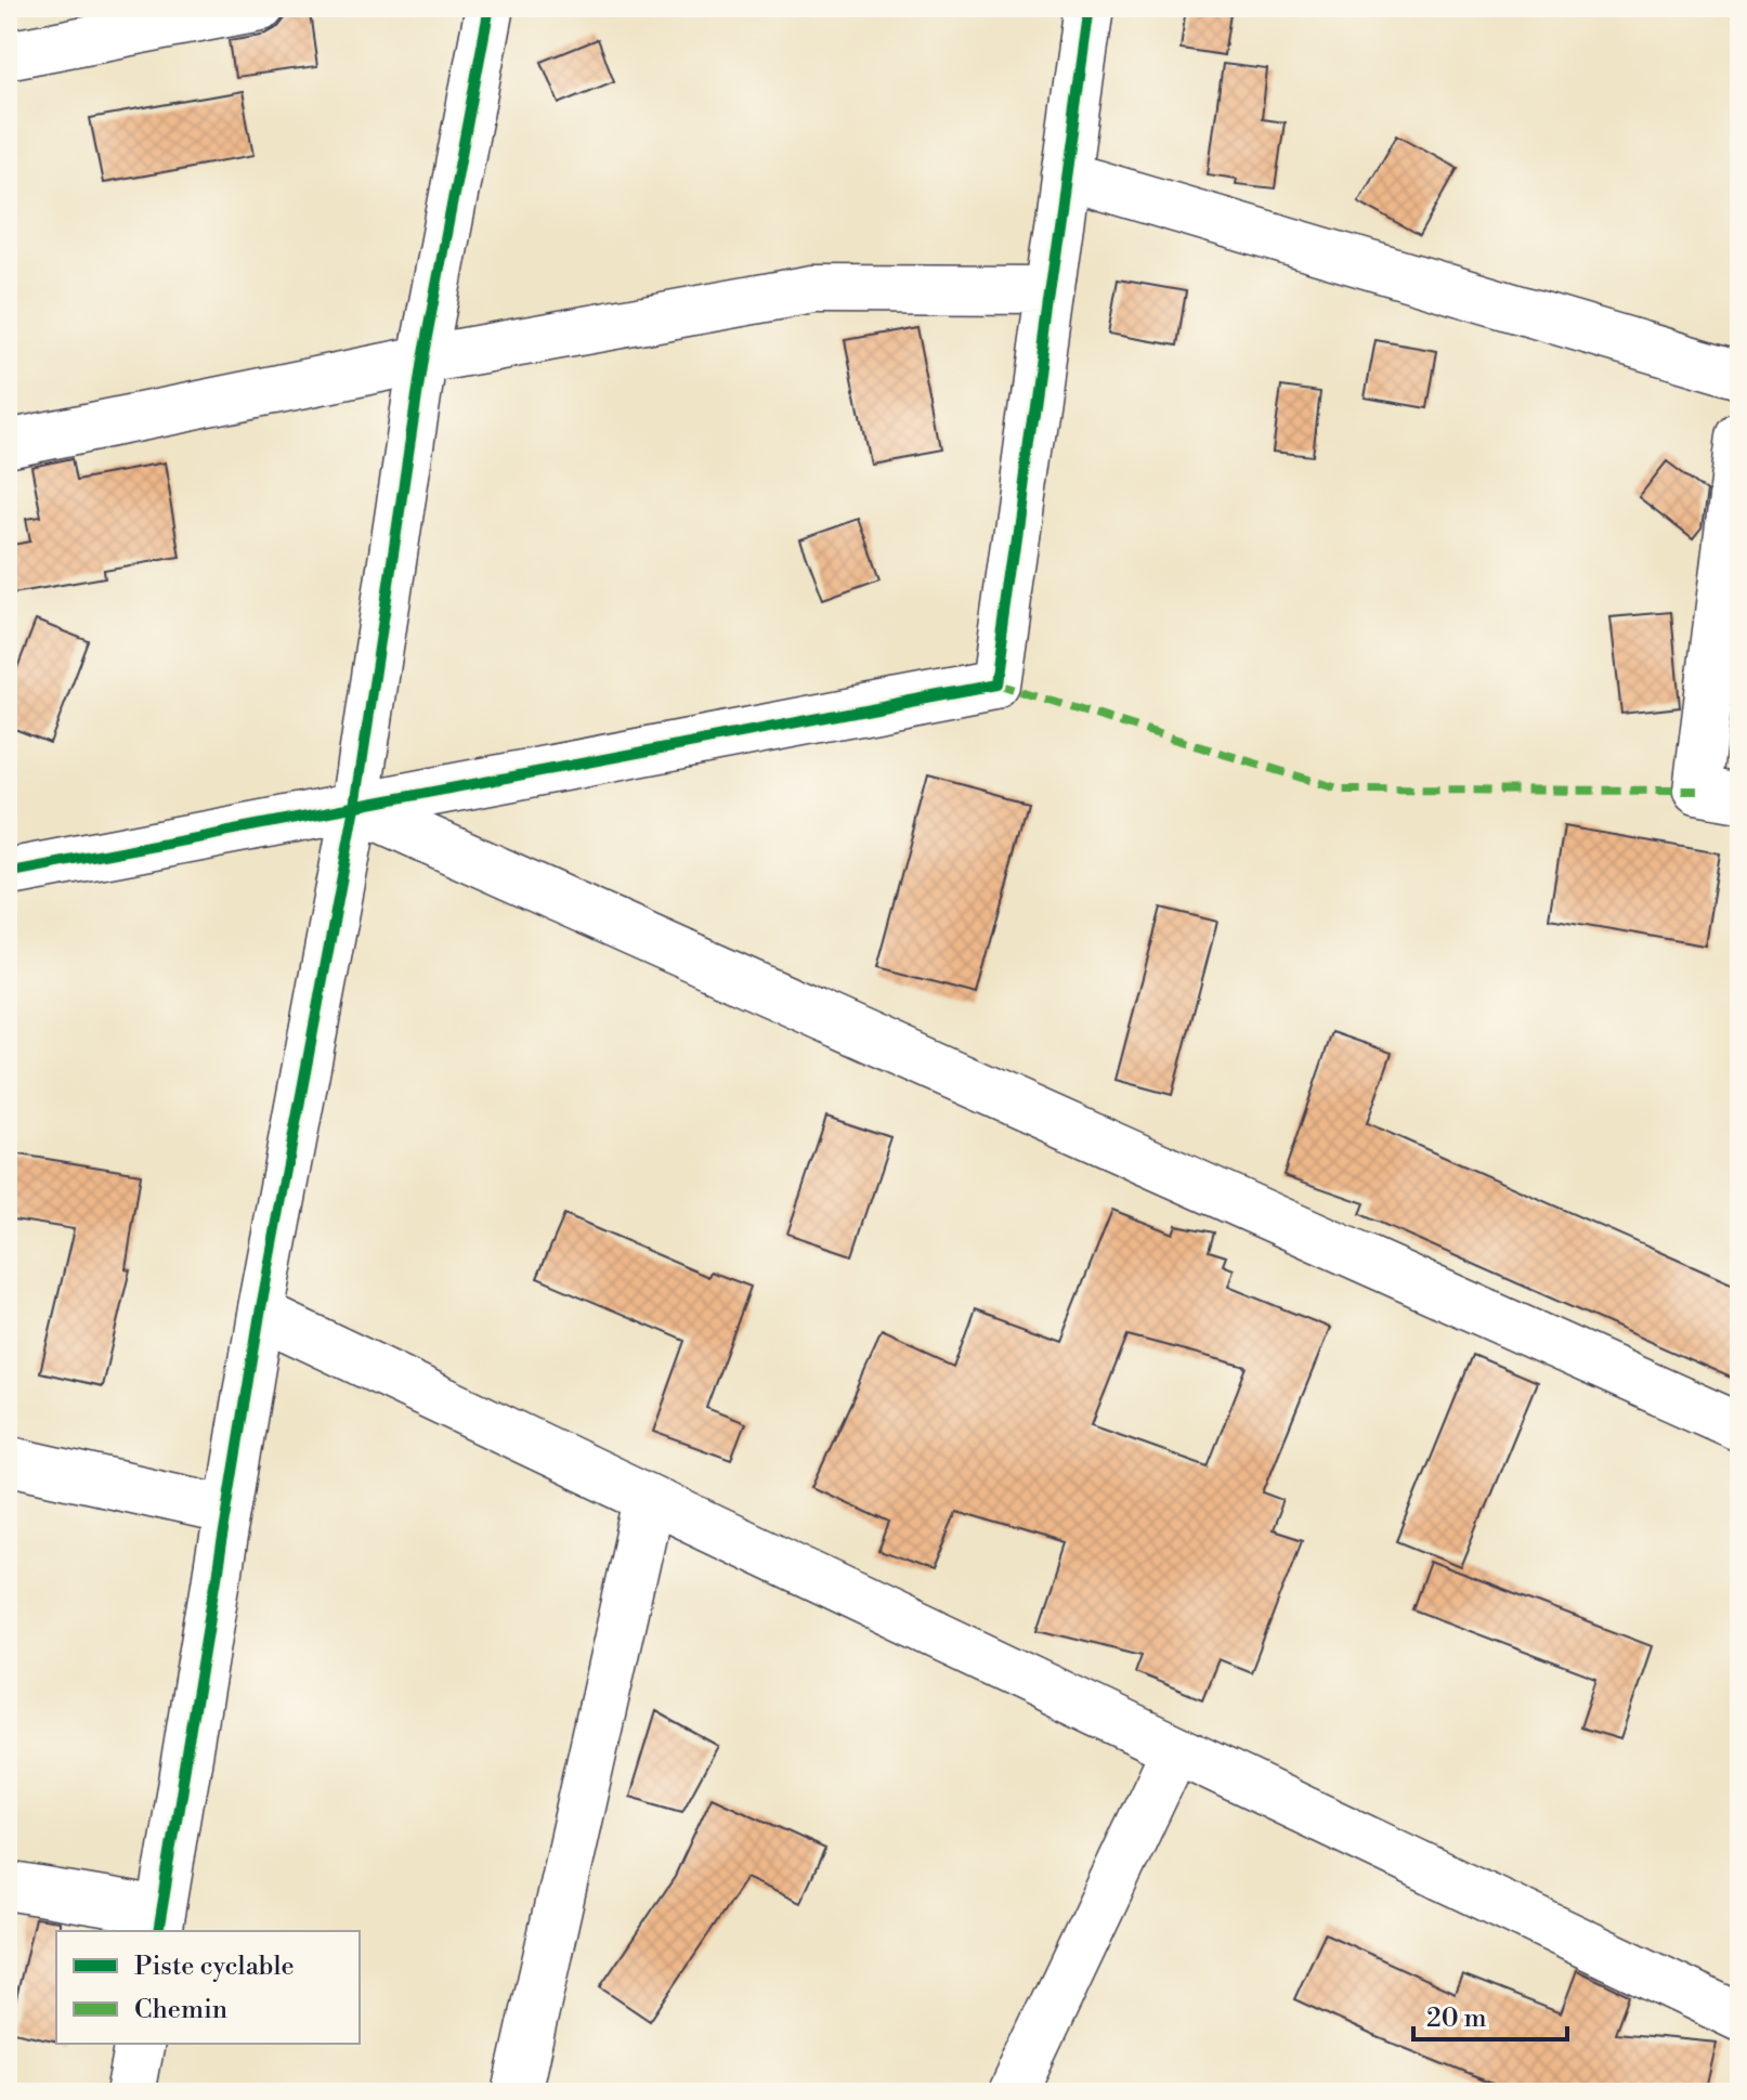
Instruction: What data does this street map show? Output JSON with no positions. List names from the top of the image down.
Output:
{
  "legend": ["Piste cyclable", "Chemin"],
  "scale_bar": "20 m"
}
